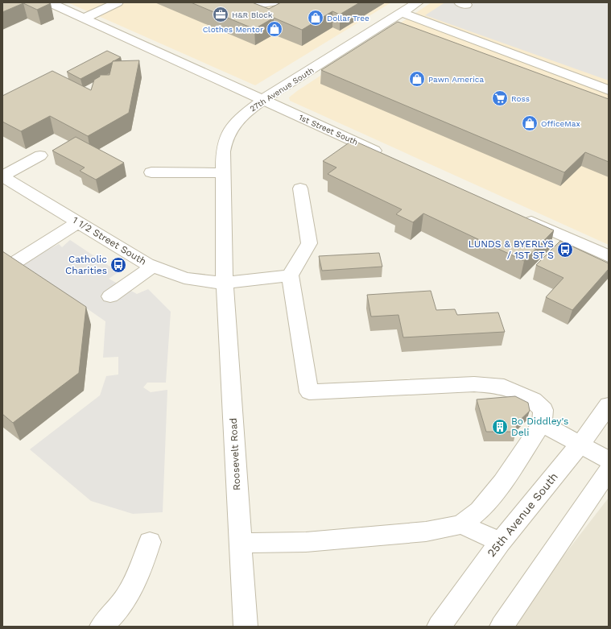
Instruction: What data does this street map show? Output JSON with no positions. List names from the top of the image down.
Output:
{
  "streets": {
    "street": [
      "27th Avenue South",
      "1st Street South",
      "1 1/2 Street South",
      "Roosevelt Road",
      "25th Avenue South"
    ]
  },
  "crossings": [
    ["27th Avenue South", "1st Street South"],
    ["27th Avenue South", "1 1/2 Street South"],
    ["27th Avenue South", "Roosevelt Road"],
    ["1 1/2 Street South", "Roosevelt Road"]
  ],
  "places": {
    "office": ["H&R Block"],
    "shop": [
      "Dollar Tree",
      "Clothes Mentor",
      "Pawn America",
      "OfficeMax"
    ],
    "supermarket": ["Ross"],
    "bus stop": ["LUNDS & BYERLYS / 1ST ST S", "Catholic Charities"],
    "building": ["Bo Diddley's Deli"]
  }
}
